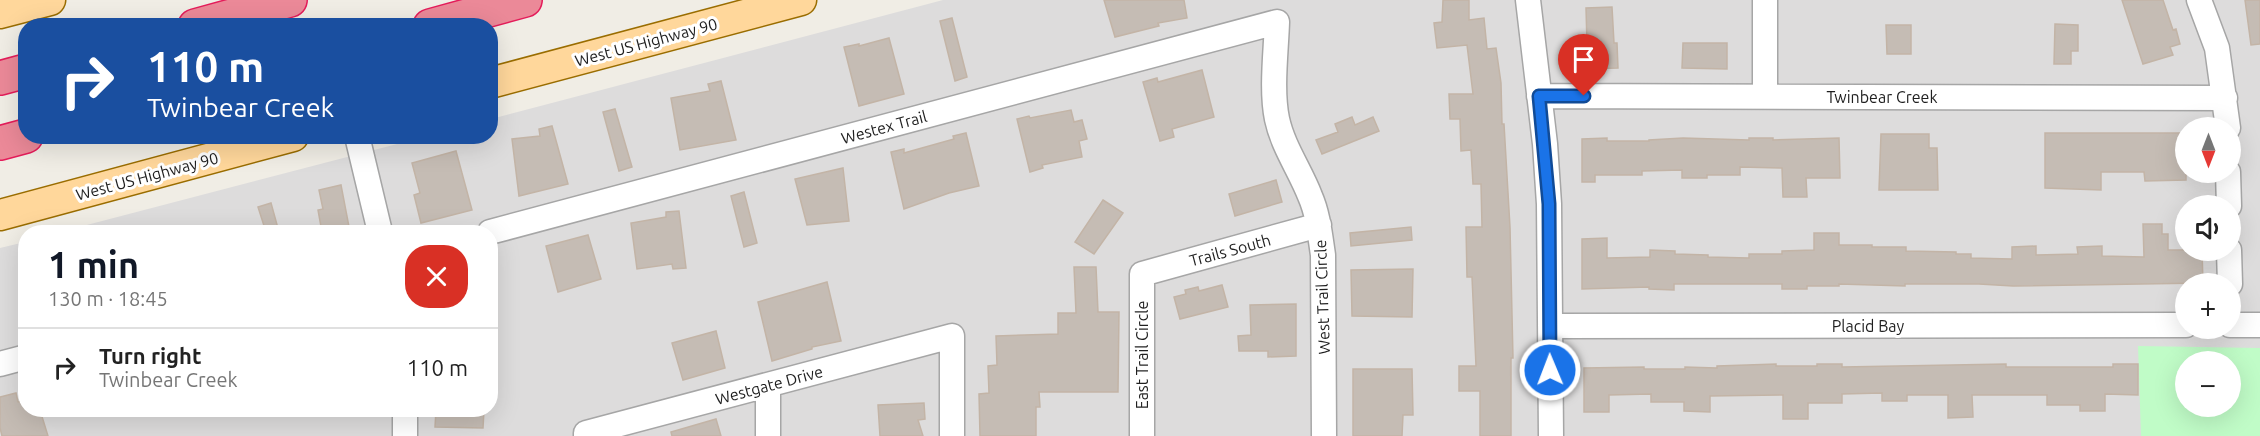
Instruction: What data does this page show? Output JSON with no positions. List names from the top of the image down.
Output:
{
  "streets": {
    "main road": ["West US Highway 90"],
    "street": [
      "Twinbear Creek",
      "Westex Trail",
      "Trails South",
      "West Trail Circle",
      "Placid Bay",
      "East Trail Circle",
      "Westgate Drive"
    ]
  },
  "crossings": [
    ["Westex Trail", "West Trail Circle"],
    ["Trails South", "West Trail Circle"],
    ["Trails South", "East Trail Circle"]
  ],
  "north": "bottom",
  "page": {
    "turn": ["110 m", "Twinbear Creek"],
    "map_buttons": ["+", "−"],
    "heading": ["1 min", "130 m · 18:45"],
    "list": [
      {
        "name": "Turn right",
        "note": "Twinbear Creek",
        "value": "110 m"
      }
    ]
  }
}
